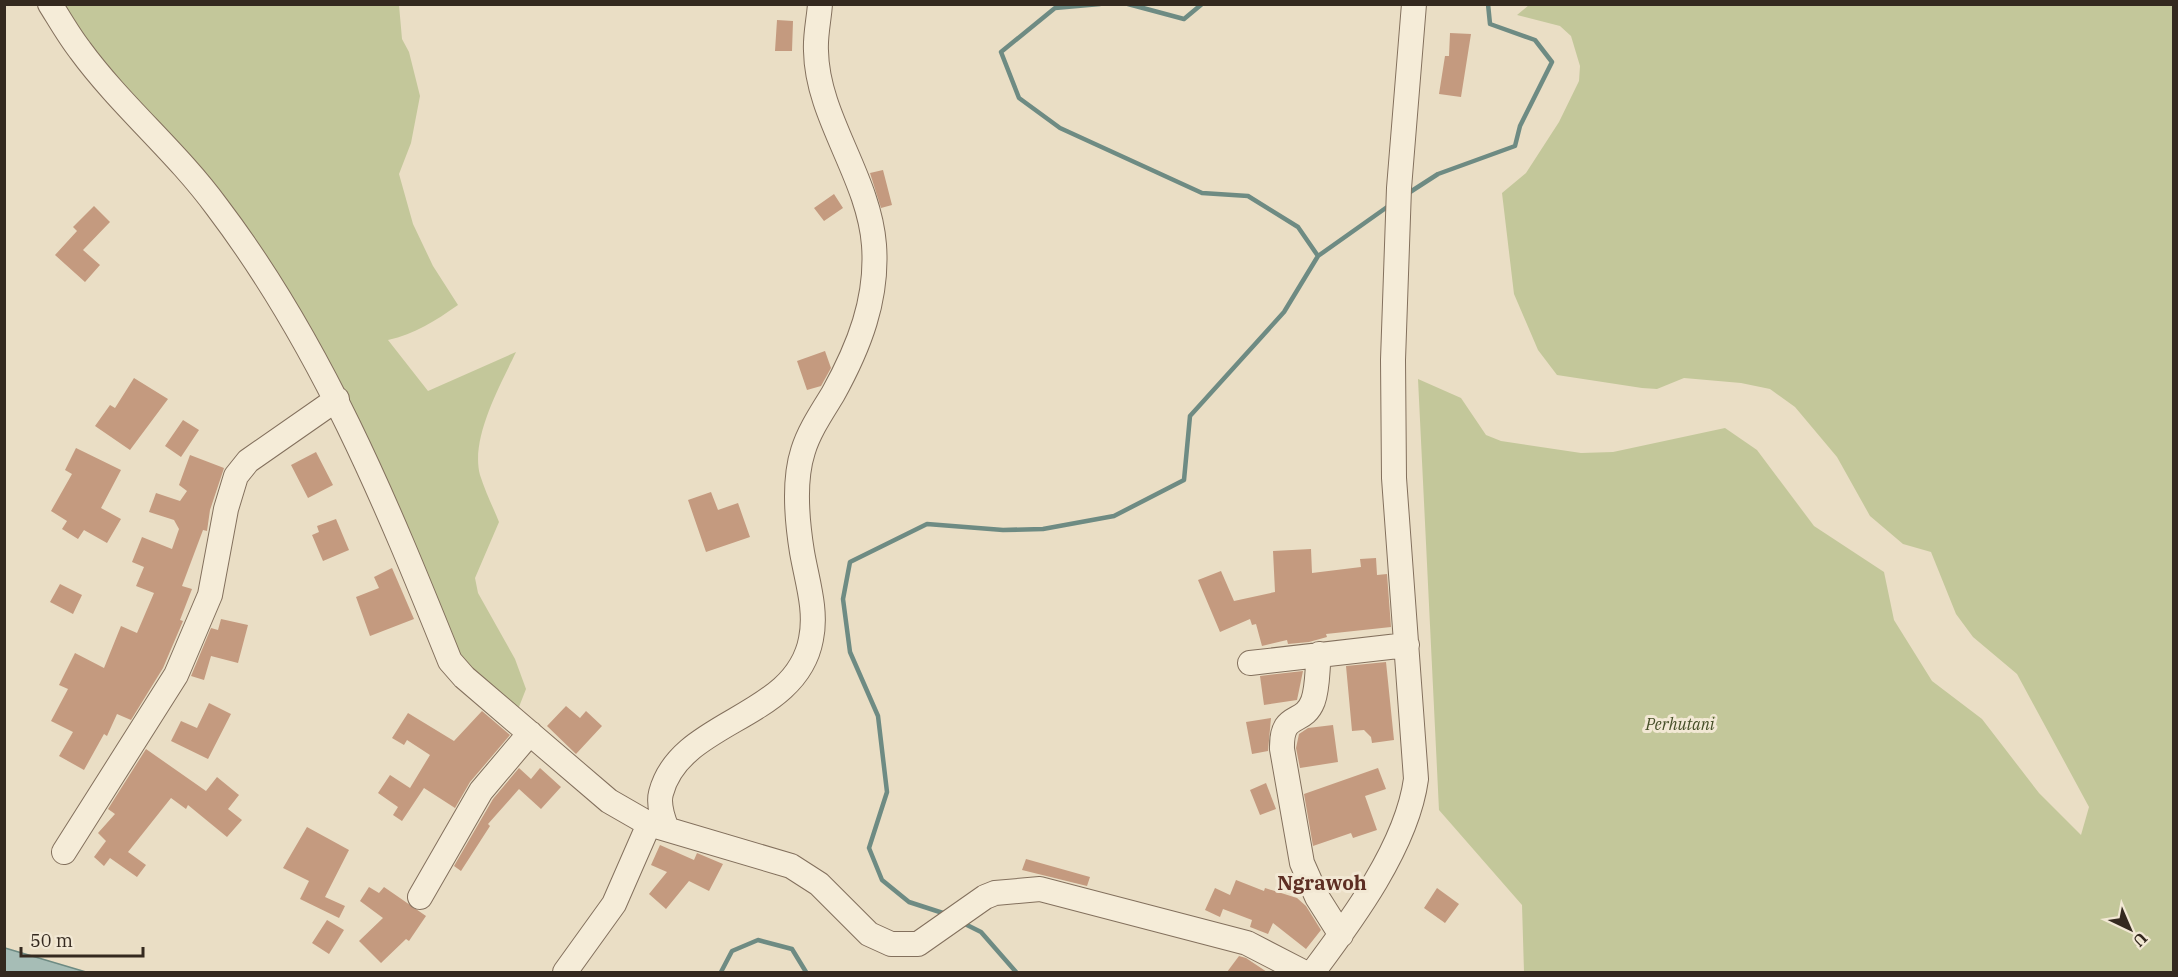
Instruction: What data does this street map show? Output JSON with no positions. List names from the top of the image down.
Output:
{
  "districts": ["Ngrawoh"],
  "parks": ["Perhutani"],
  "scale_bar": "50 m",
  "north": "bottom right"
}
